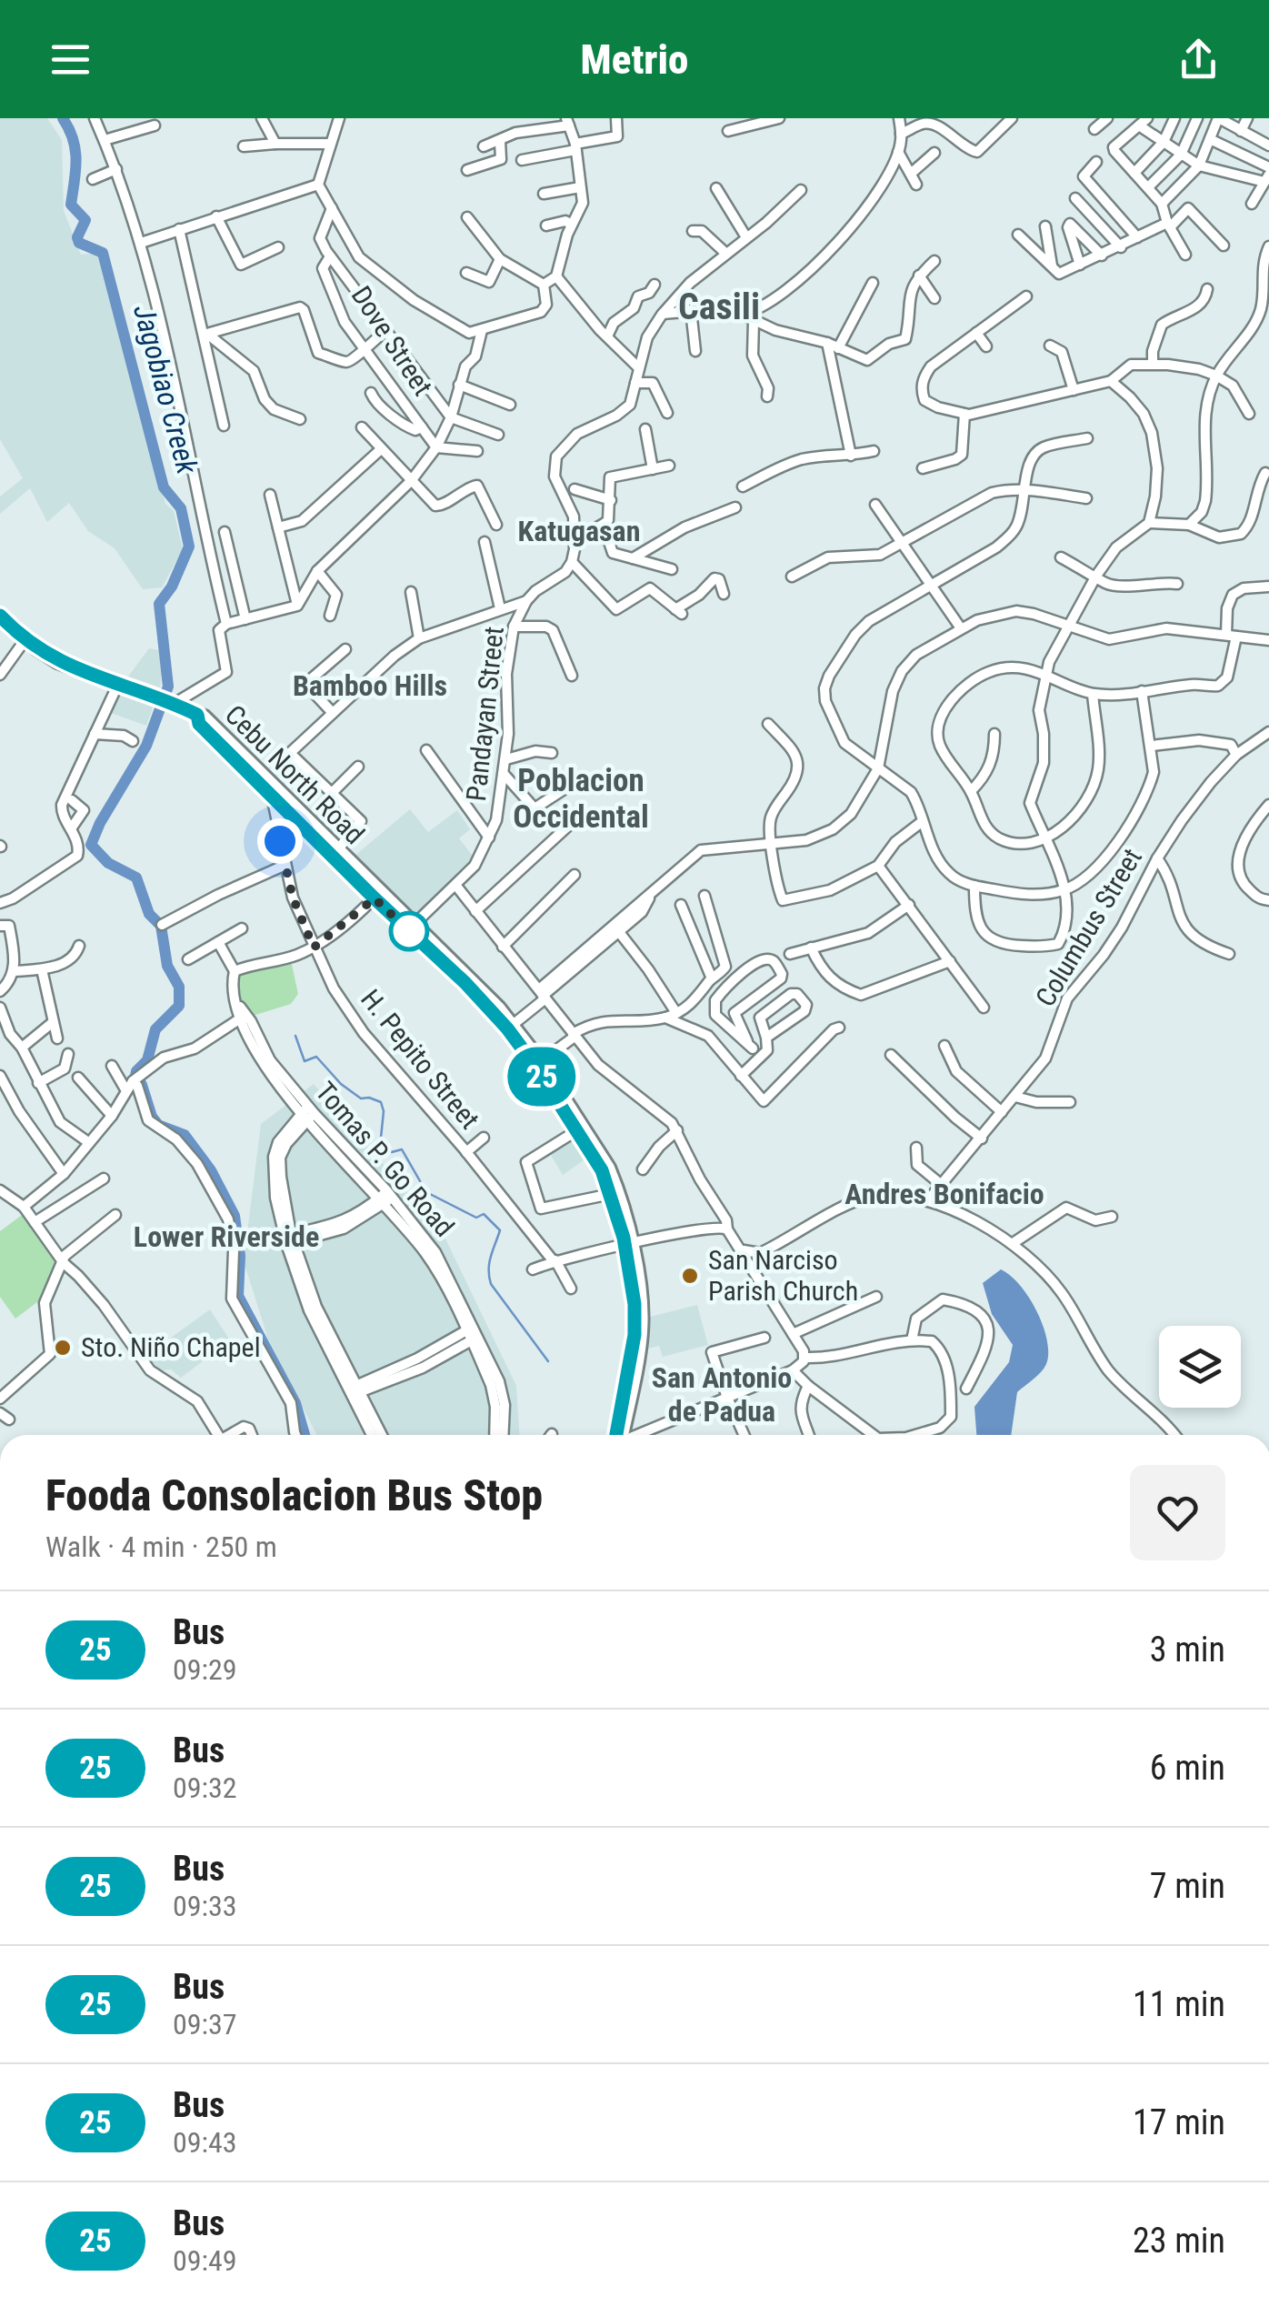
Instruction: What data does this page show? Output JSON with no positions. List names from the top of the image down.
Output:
{
  "streets": {
    "main road": ["Cebu North Road"],
    "street": [
      "Dove Street",
      "Pandayan Street",
      "Columbus Street",
      "H. Pepito Street",
      "Tomas P. Go Road"
    ]
  },
  "crossings": [
    ["Pandayan Street", "Cebu North Road"],
    ["Cebu North Road", "H. Pepito Street"]
  ],
  "districts": [
    "Casili",
    "Katugasan",
    "Bamboo Hills",
    "Poblacion Occidental",
    "Andres Bonifacio",
    "Lower Riverside",
    "San Antonio de Padua"
  ],
  "water": ["Jagobiao Creek"],
  "places": ["San Narciso Parish Church", "Sto. Niño Chapel"],
  "lines": ["bus line 25"],
  "page": {
    "header": "Metrio",
    "on_map": "25",
    "heading": ["Fooda Consolacion Bus Stop", "Walk · 4 min · 250 m"],
    "list": [
      {
        "mark": "25",
        "name": "Bus",
        "note": "09:29",
        "value": "3 min"
      },
      {
        "mark": "25",
        "name": "Bus",
        "note": "09:32",
        "value": "6 min"
      },
      {
        "mark": "25",
        "name": "Bus",
        "note": "09:33",
        "value": "7 min"
      },
      {
        "mark": "25",
        "name": "Bus",
        "note": "09:37",
        "value": "11 min"
      },
      {
        "mark": "25",
        "name": "Bus",
        "note": "09:43",
        "value": "17 min"
      },
      {
        "mark": "25",
        "name": "Bus",
        "note": "09:49",
        "value": "23 min"
      }
    ]
  }
}
